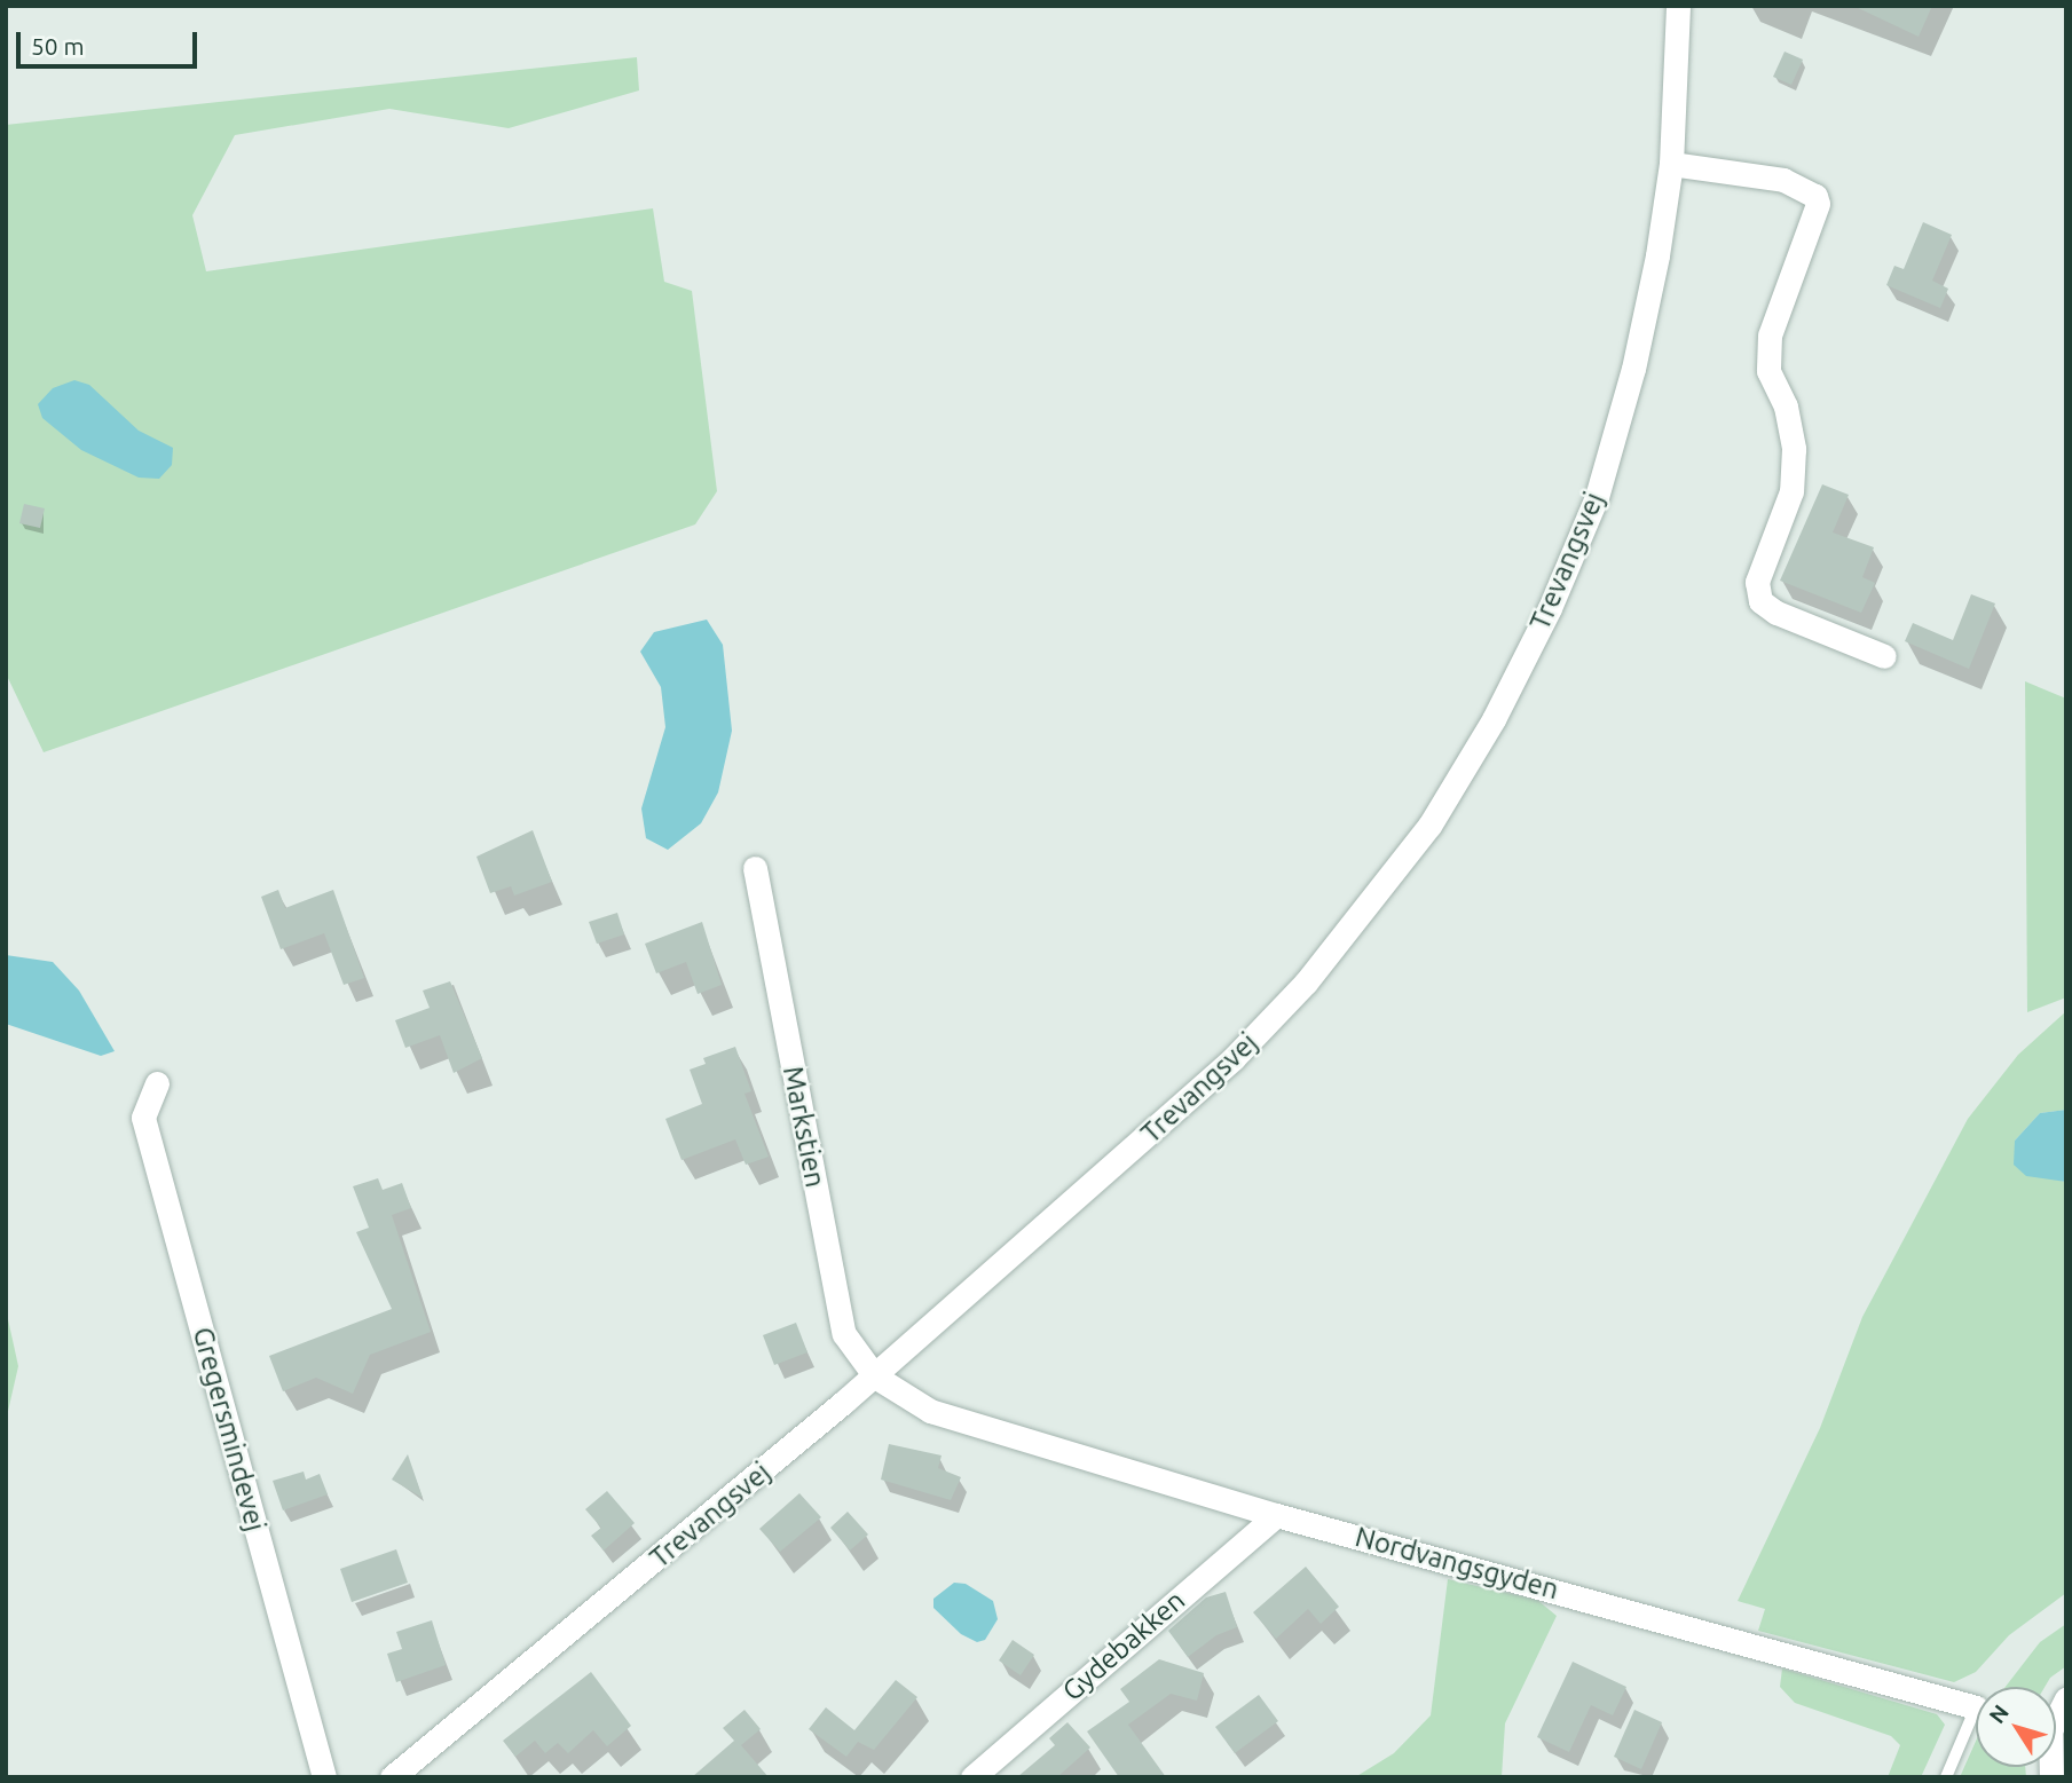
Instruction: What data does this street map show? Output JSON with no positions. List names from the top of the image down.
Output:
{
  "streets": {
    "street": [
      "Trevangsvej",
      "Markstien",
      "Gregersmindevej",
      "Nordvangsgyden",
      "Gydebakken"
    ]
  },
  "crossings": [
    ["Trevangsvej", "Markstien"],
    ["Trevangsvej", "Nordvangsgyden"],
    ["Markstien", "Nordvangsgyden"],
    ["Nordvangsgyden", "Gydebakken"]
  ],
  "scale_bar": "50 m",
  "north": "top left"
}
